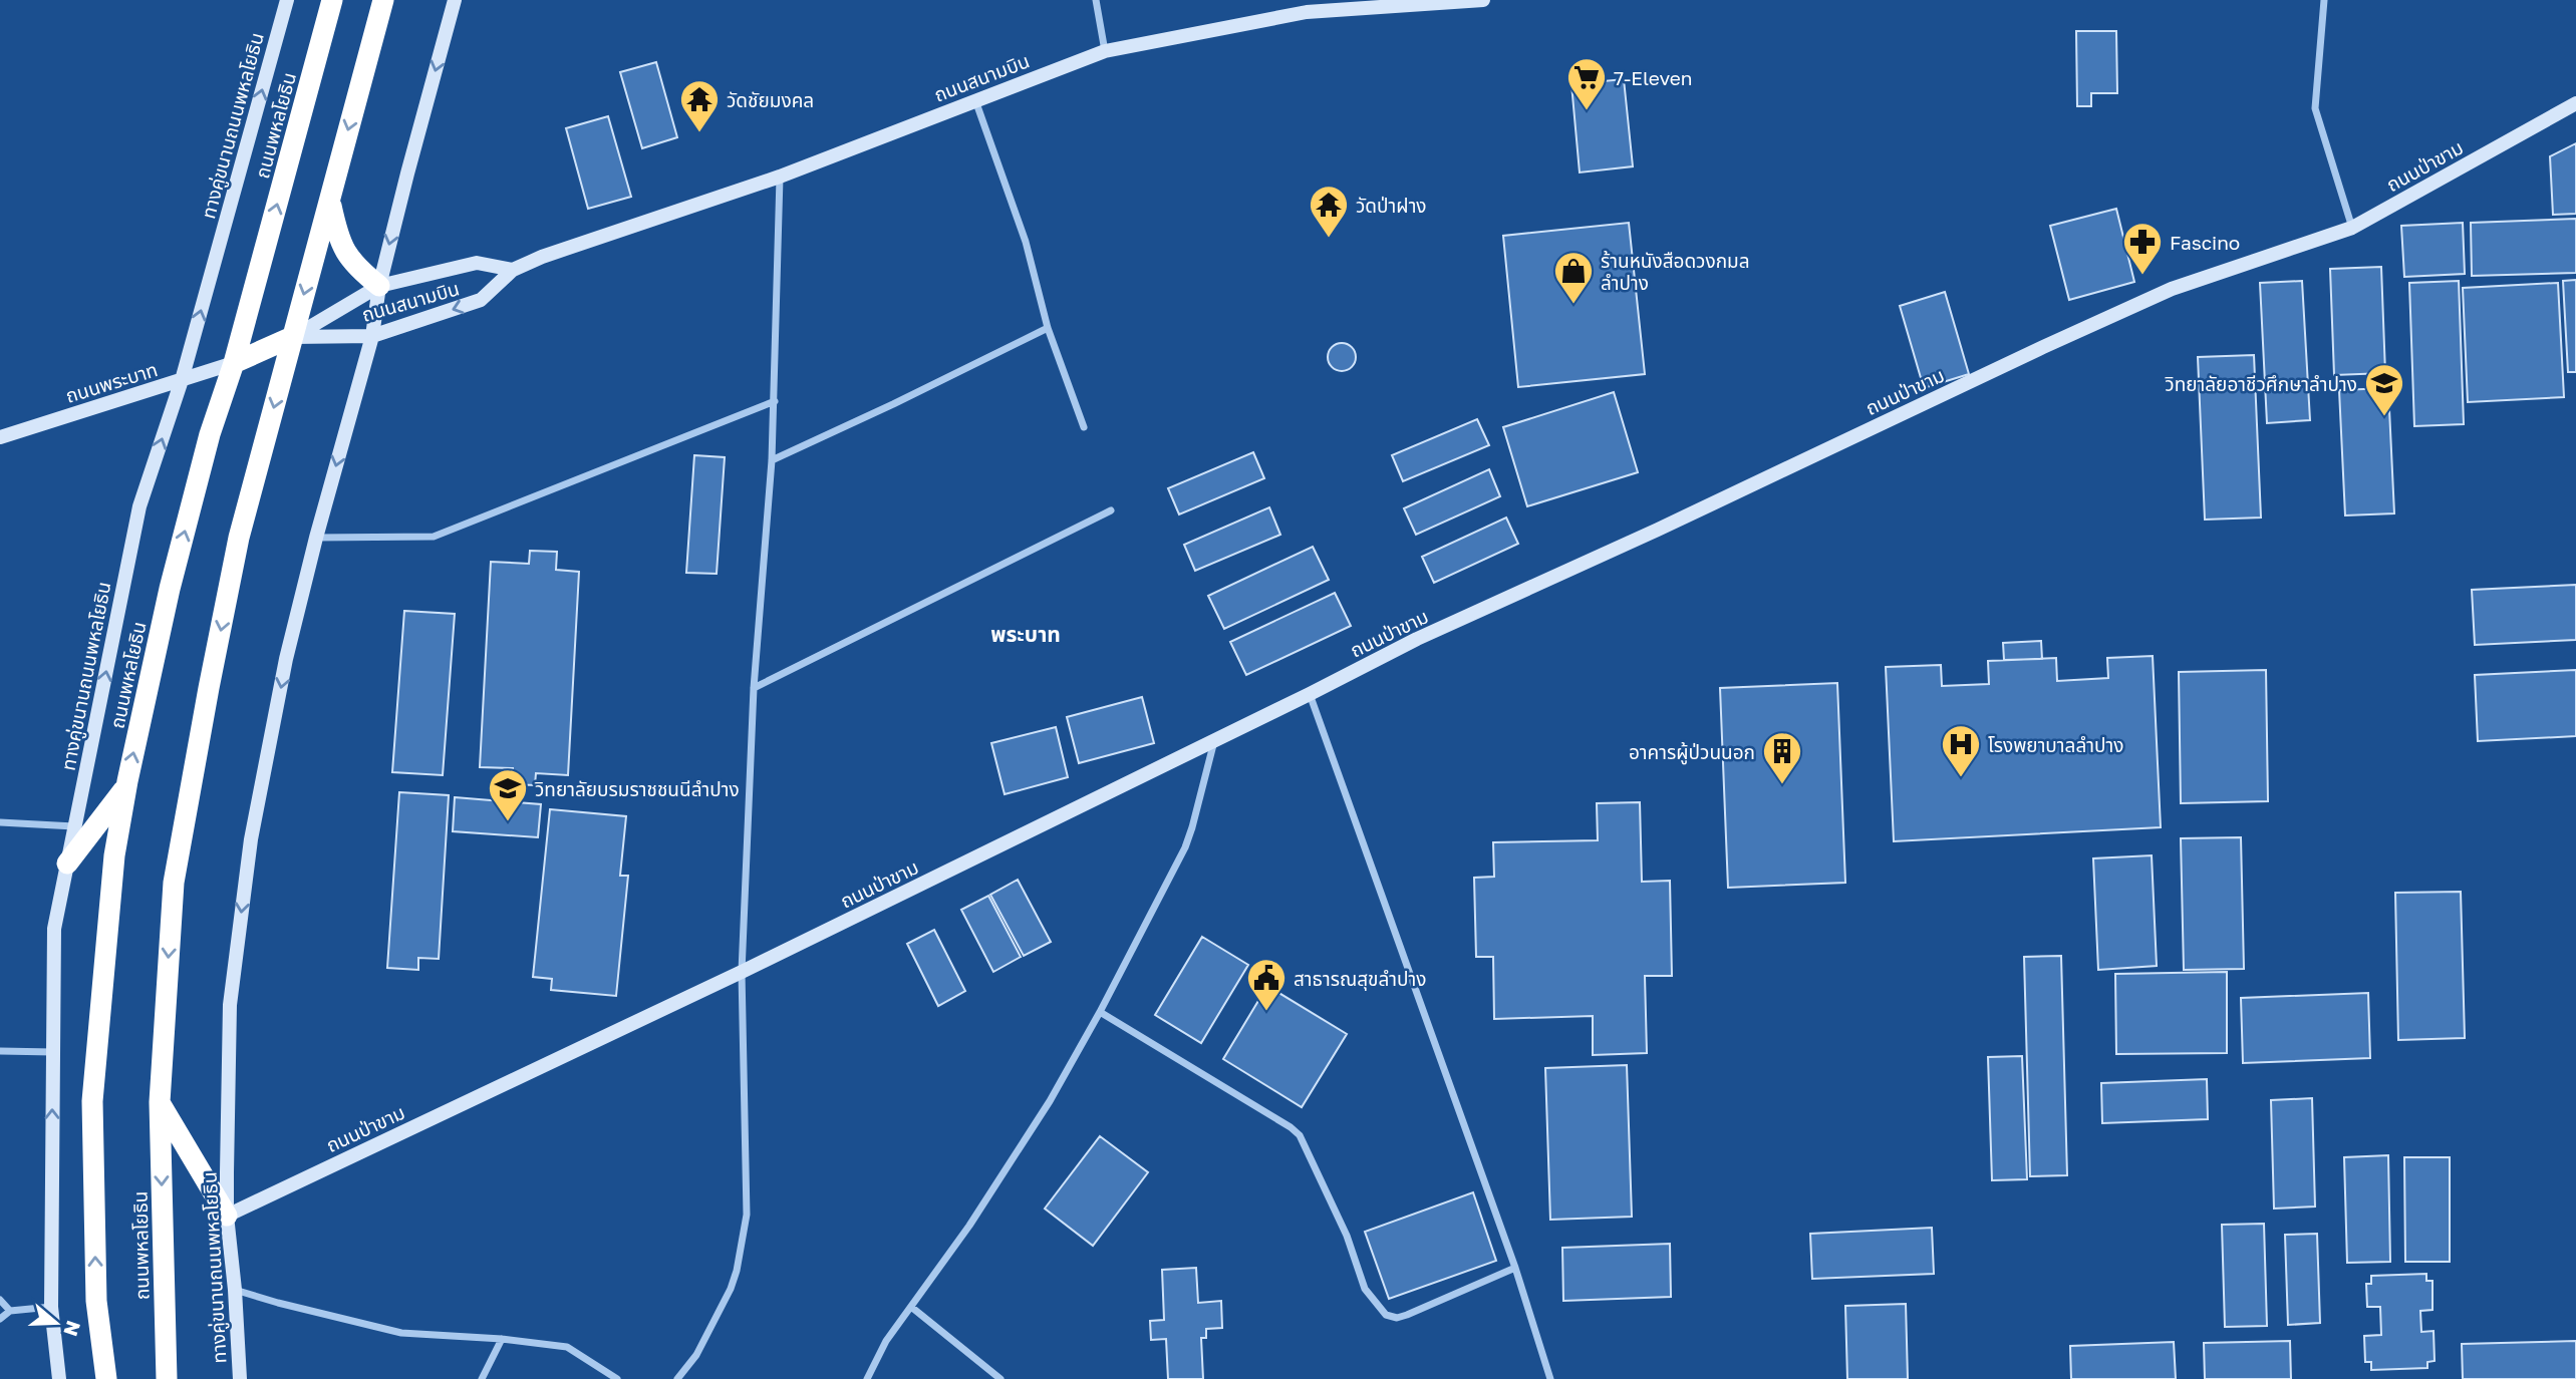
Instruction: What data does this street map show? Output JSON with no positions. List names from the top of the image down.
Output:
{
  "streets": {
    "highway": ["ถนนพหลโยธิน"],
    "street": [
      "ถนนสนามบิน",
      "ทางคู่ขนานถนนพหลโยธิน",
      "ถนนป่าขาม",
      "ถนนพระบาท"
    ]
  },
  "crossings": [
    ["ถนนสนามบิน", "ทางคู่ขนานถนนพหลโยธิน"],
    ["ถนนสนามบิน", "ถนนพหลโยธิน"],
    ["ทางคู่ขนานถนนพหลโยธิน", "ถนนป่าขาม"],
    ["ทางคู่ขนานถนนพหลโยธิน", "ถนนพระบาท"],
    ["ถนนพหลโยธิน", "ถนนพระบาท"]
  ],
  "districts": ["พระบาท"],
  "places": {
    "supermarket": ["7-Eleven"],
    "temple": ["วัดชัยมงคล", "วัดป่าฝาง"],
    "pharmacy": ["Fascino"],
    "shop": ["ร้านหนังสือดวงกมล ลำปาง"],
    "school or university": ["วิทยาลัยอาชีวศึกษาลำปาง", "วิทยาลัยบรมราชชนนีลำปาง"],
    "hospital": ["โรงพยาบาลลำปาง"],
    "building": ["อาคารผู้ป่วนนอก"],
    "public building": ["สาธารณสุขลำปาง"]
  },
  "north": "right"
}
